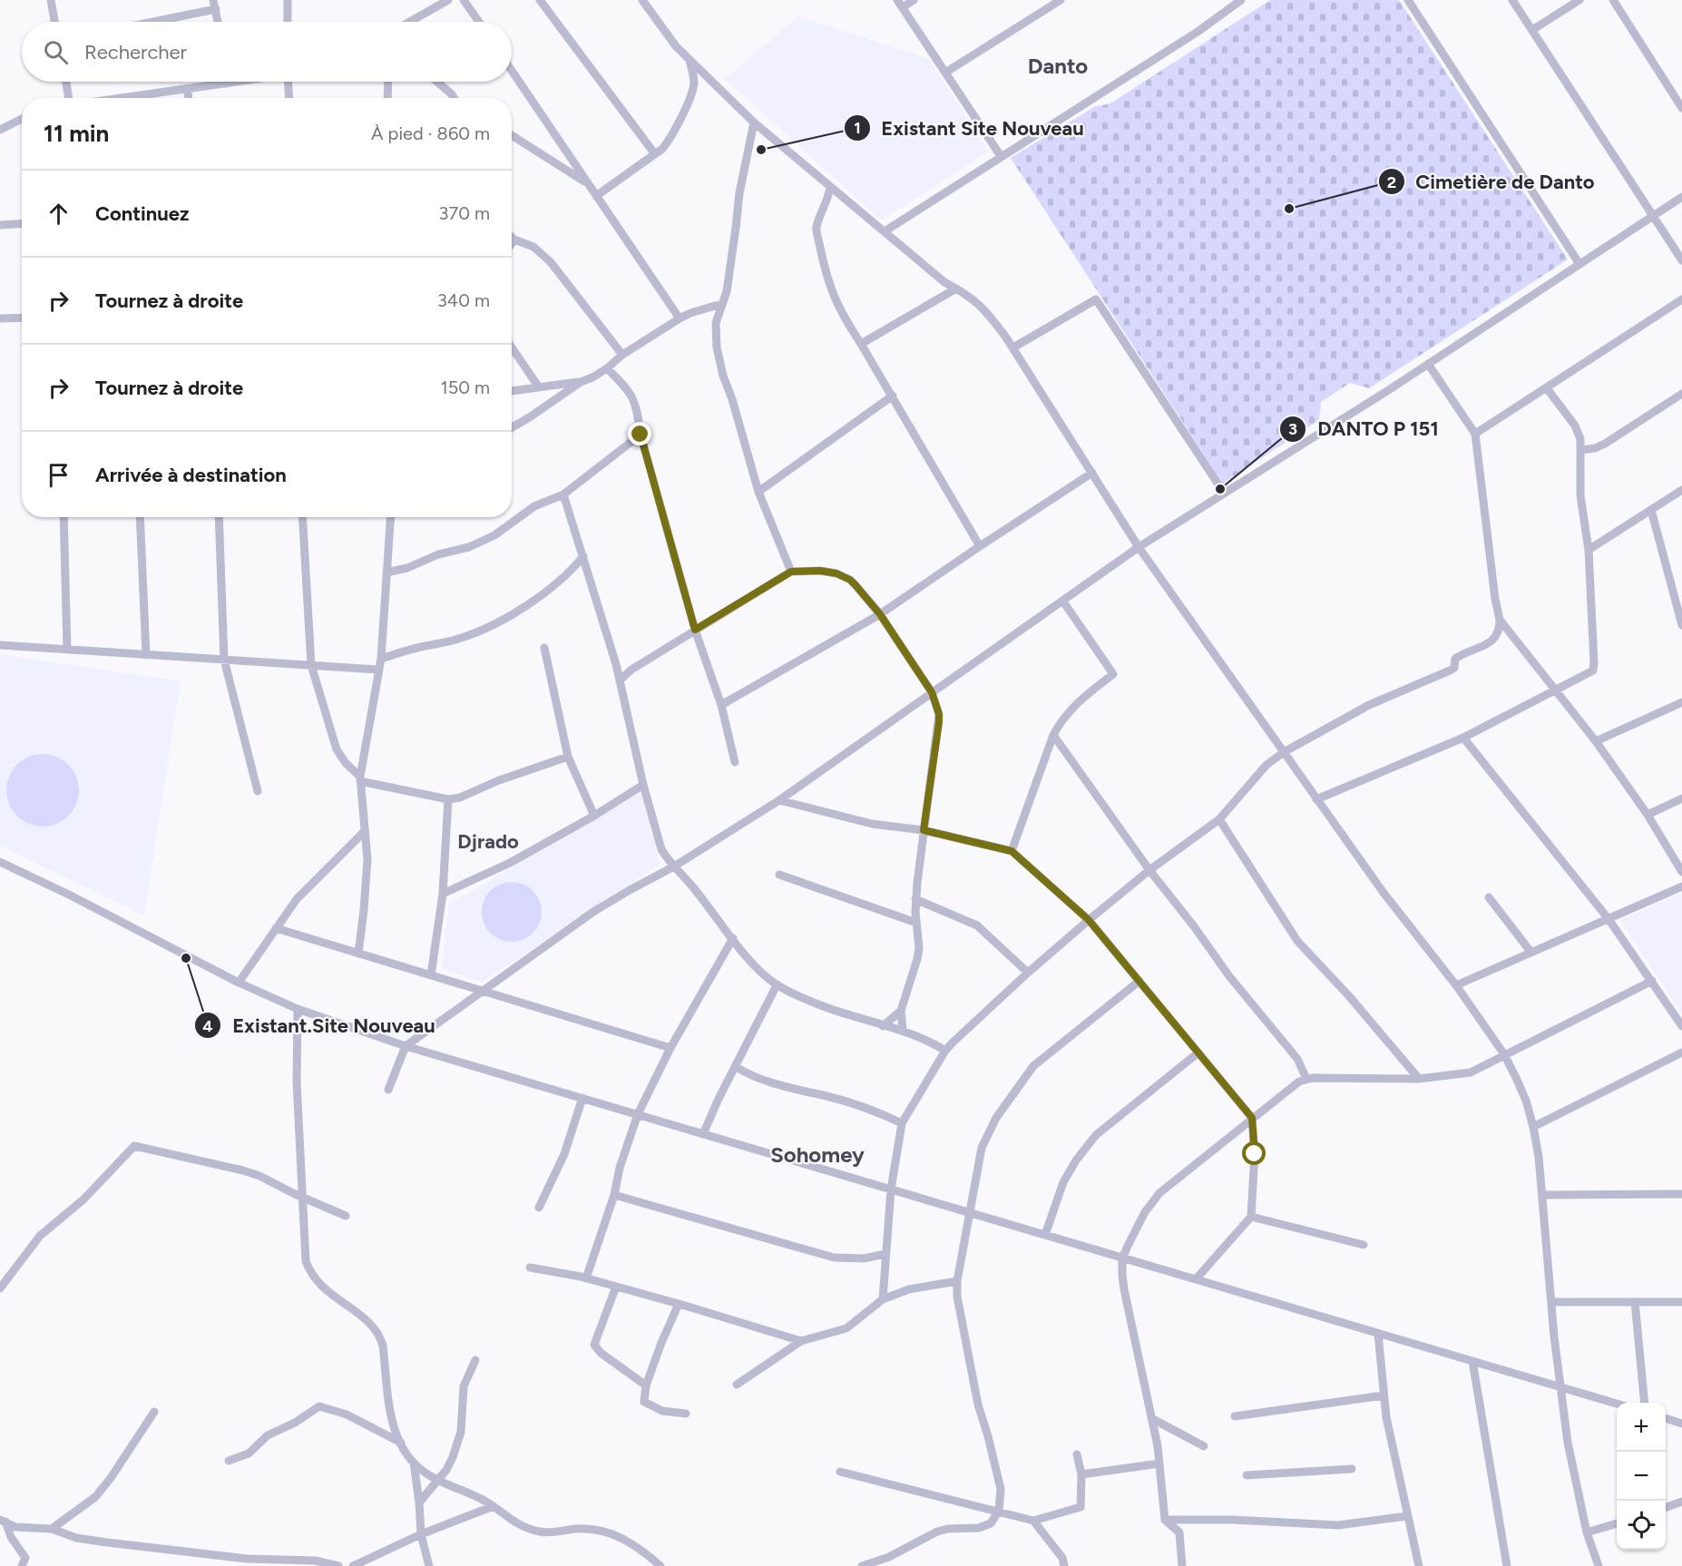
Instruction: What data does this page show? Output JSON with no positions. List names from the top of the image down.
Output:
{
  "districts": ["Danto", "Djrado", "Sohomey"],
  "places": [
    "Existant Site Nouveau",
    "Cimetière de Danto",
    "DANTO P 151",
    "Existant.Site Nouveau"
  ],
  "page": {
    "search": "Rechercher",
    "heading": ["11 min", "À pied · 860 m"],
    "list": [
      ["Continuez", "370 m"],
      ["Tournez à droite", "340 m"],
      ["Tournez à droite", "150 m"],
      "Arrivée à destination"
    ],
    "map_buttons": ["+", "−"]
  }
}
